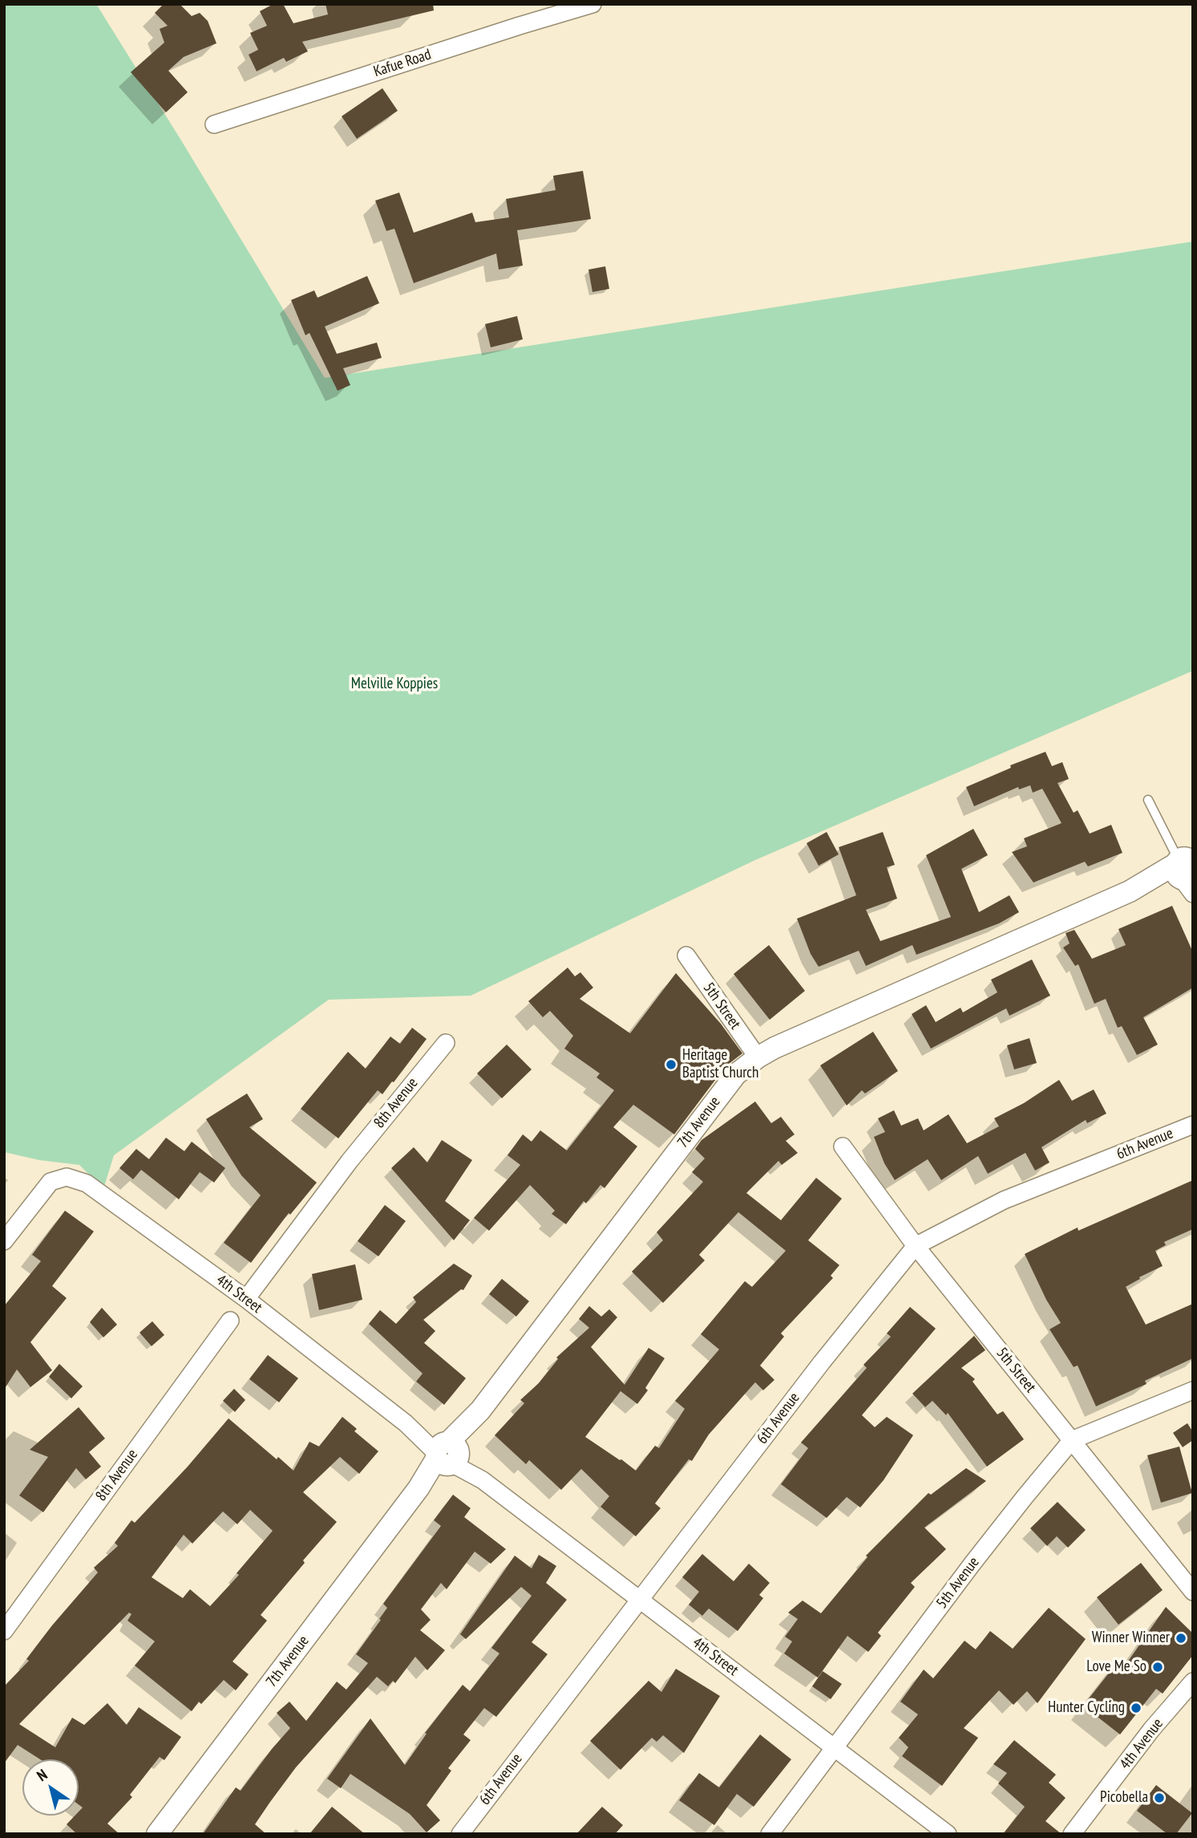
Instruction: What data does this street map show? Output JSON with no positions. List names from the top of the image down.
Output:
{
  "streets": {
    "street": [
      "Kafue Road",
      "5th Street",
      "8th Avenue",
      "7th Avenue",
      "6th Avenue",
      "4th Street",
      "5th Avenue",
      "4th Avenue"
    ]
  },
  "crossings": [
    ["5th Street", "7th Avenue"],
    ["5th Street", "6th Avenue"],
    ["5th Street", "5th Avenue"],
    ["8th Avenue", "4th Street"],
    ["7th Avenue", "4th Street"],
    ["6th Avenue", "4th Street"],
    ["4th Street", "5th Avenue"]
  ],
  "parks": ["Melville Koppies"],
  "places": [
    "Heritage Baptist Church",
    "Winner Winner",
    "Love Me So",
    "Hunter Cycling",
    "Picobella"
  ],
  "north": "top left"
}
